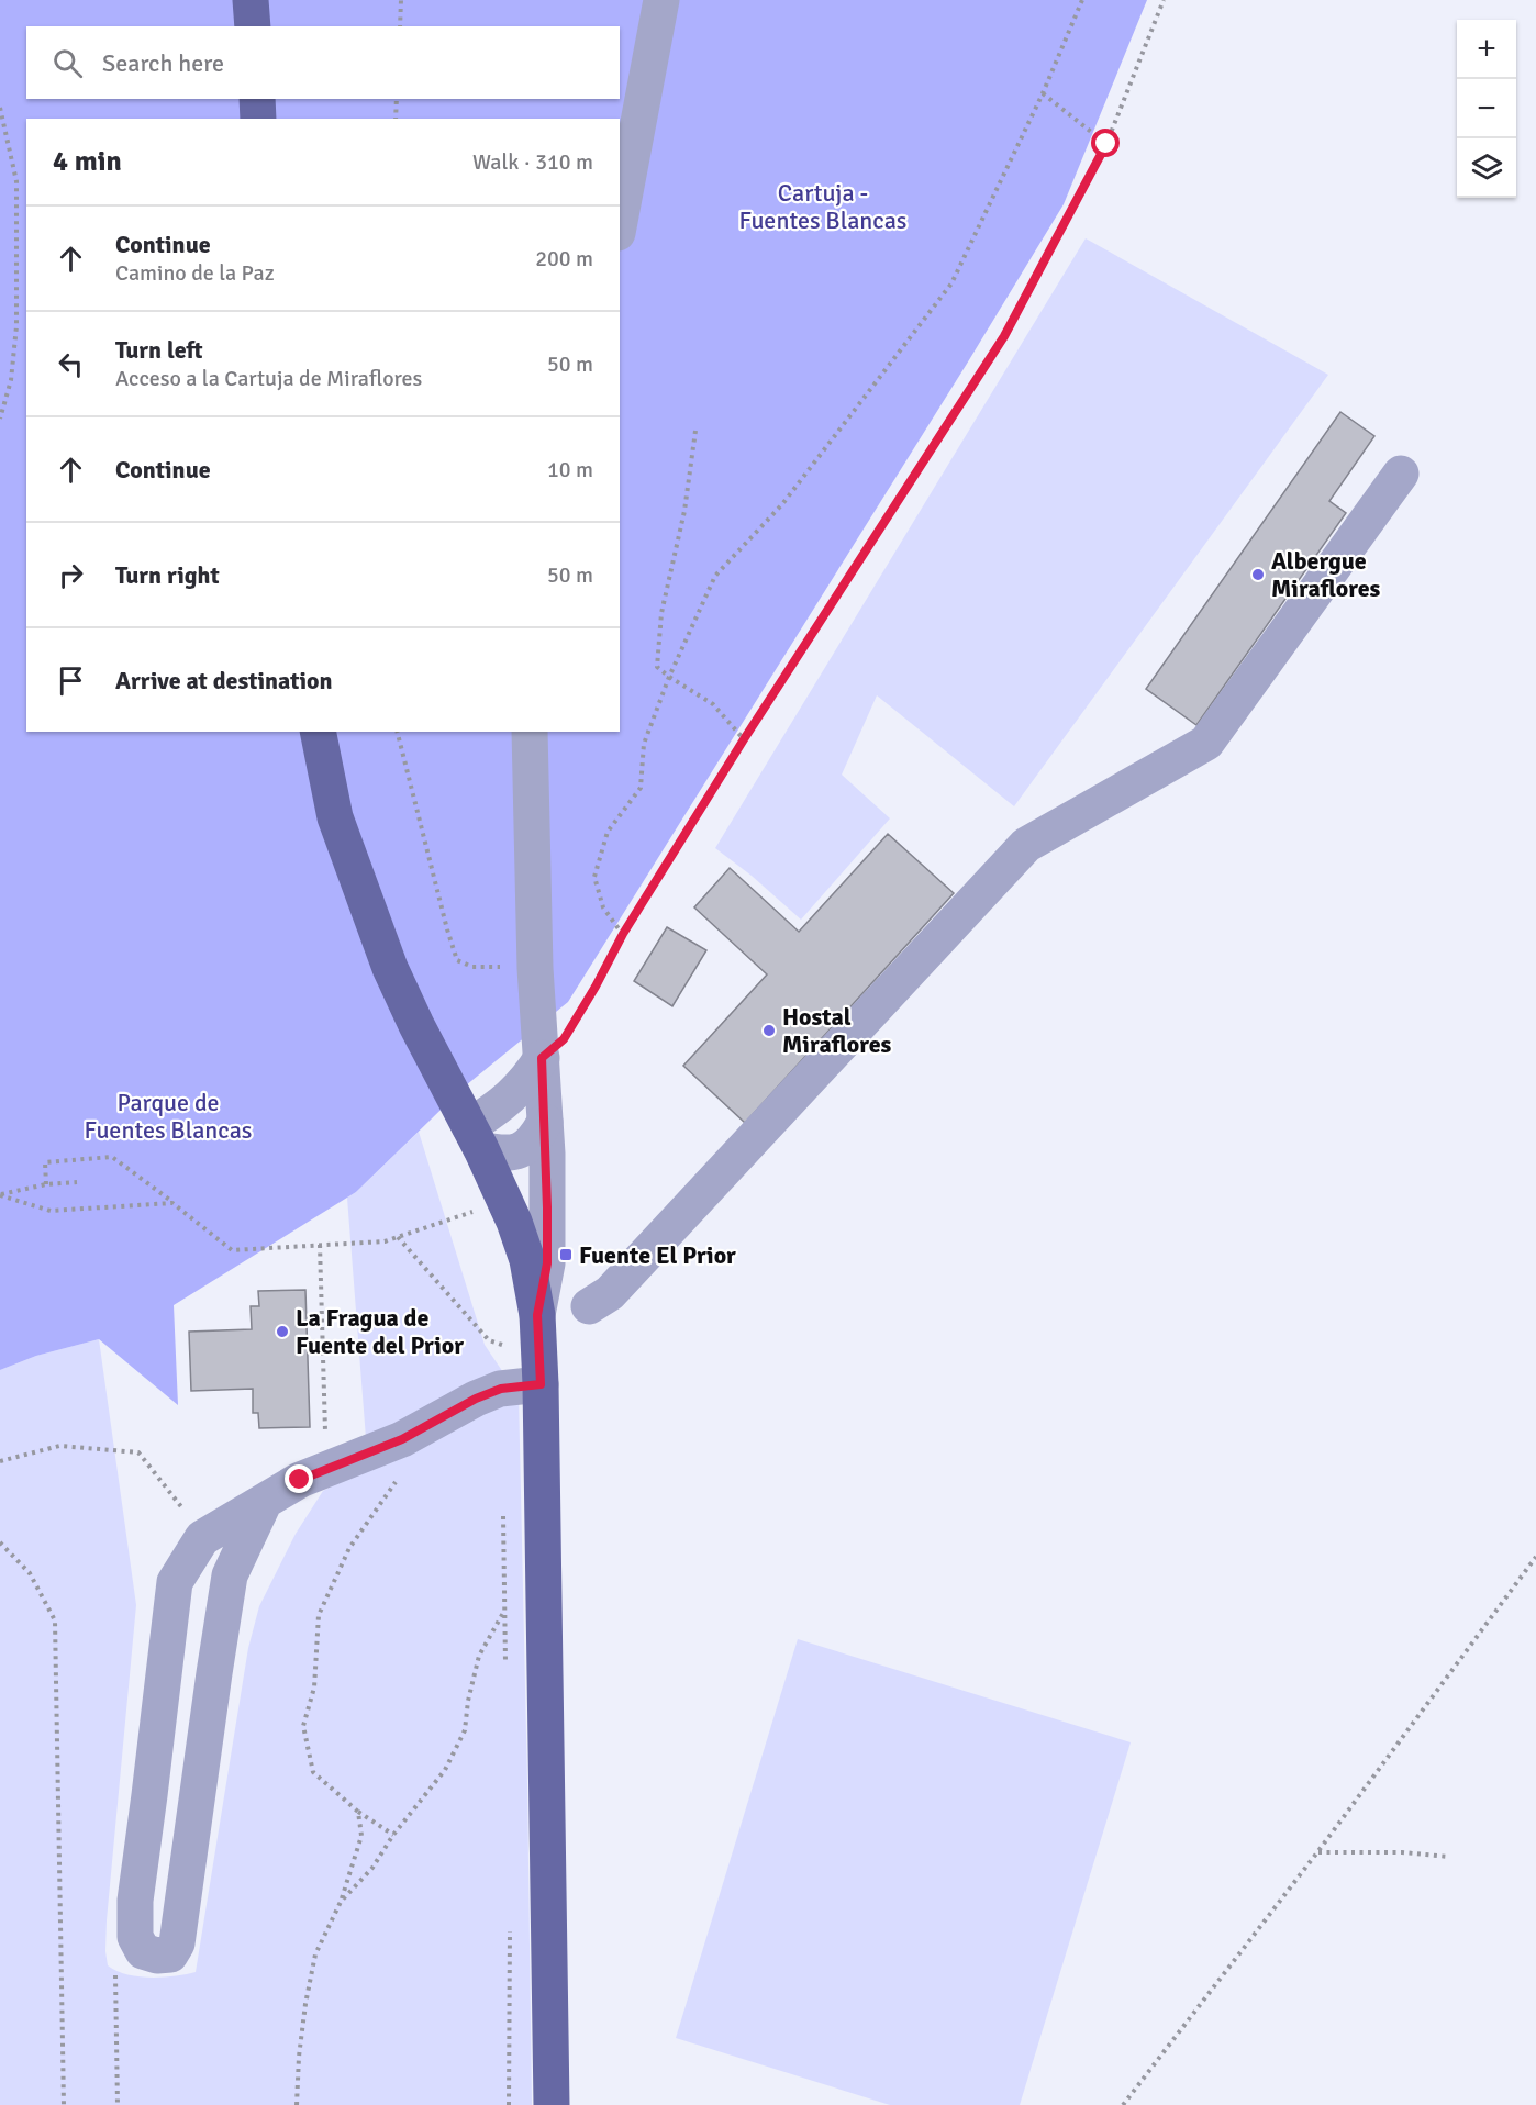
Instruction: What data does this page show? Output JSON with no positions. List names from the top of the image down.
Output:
{
  "parks": ["Cartuja - Fuentes Blancas", "Parque de Fuentes Blancas"],
  "places": {
    "other": ["Albergue Miraflores", "Hostal Miraflores", "La Fragua de Fuente del Prior"],
    "transit": ["Fuente El Prior"]
  },
  "page": {
    "map_buttons": ["+", "−"],
    "search": "Search here",
    "heading": ["4 min", "Walk · 310 m"],
    "list": [
      ["Continue", "Camino de la Paz", "200 m"],
      ["Turn left", "Acceso a la Cartuja de Miraflores", "50 m"],
      ["Continue", "10 m"],
      ["Turn right", "50 m"],
      "Arrive at destination"
    ]
  }
}
